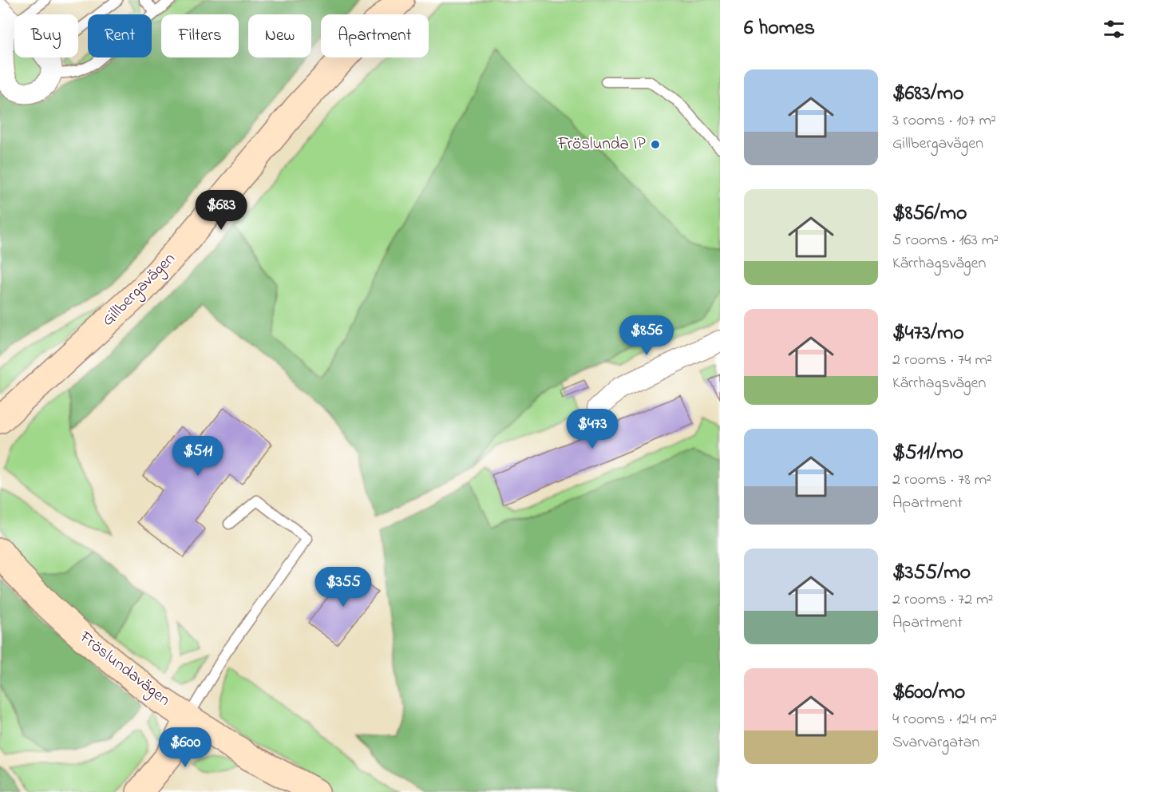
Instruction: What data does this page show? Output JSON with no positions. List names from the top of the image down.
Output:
{
  "streets": {
    "street": ["Gillbergavägen", "Fröslundavägen"]
  },
  "places": ["Fröslunda IP"],
  "page": {
    "heading": "6 homes",
    "chip": [
      "Buy",
      "Rent",
      "Filters",
      "New",
      "Apartment"
    ],
    "list": [
      {
        "name": "$683/mo",
        "note": "3 rooms · 107 m² · Gillbergavägen"
      },
      {
        "name": "$856/mo",
        "note": "5 rooms · 163 m² · Kärrhagsvägen"
      },
      {
        "name": "$473/mo",
        "note": "2 rooms · 74 m² · Kärrhagsvägen"
      },
      {
        "name": "$511/mo",
        "note": "2 rooms · 78 m² · Apartment"
      },
      {
        "name": "$355/mo",
        "note": "2 rooms · 72 m² · Apartment"
      },
      {
        "name": "$600/mo",
        "note": "4 rooms · 124 m² · Svarvargatan"
      }
    ],
    "price": [
      "$683",
      "$856",
      "$473",
      "$511",
      "$355",
      "$600"
    ]
  }
}
